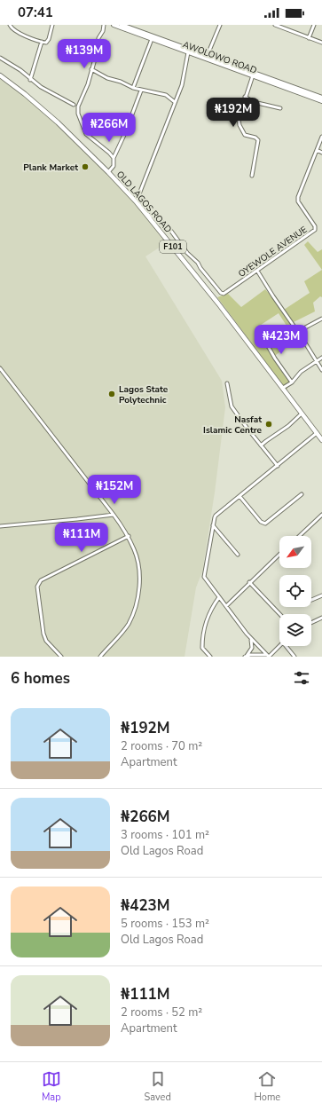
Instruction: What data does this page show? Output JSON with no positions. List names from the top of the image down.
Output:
{
  "streets": {
    "main road": ["AWOLOWO ROAD", "OLD LAGOS ROAD", "F101"],
    "street": ["OYEWOLE AVENUE"]
  },
  "crossings": [
    ["OLD LAGOS ROAD", "OYEWOLE AVENUE"]
  ],
  "places": ["Plank Market", "Lagos State Polytechnic", "Nasfat Islamic Centre"],
  "north": "bottom left",
  "page": {
    "status": "07:41",
    "price": [
      "₦139M",
      "₦192M",
      "₦266M",
      "₦423M",
      "₦152M",
      "₦111M"
    ],
    "heading": "6 homes",
    "list": [
      {
        "name": "₦192M",
        "note": "2 rooms · 70 m² · Apartment"
      },
      {
        "name": "₦266M",
        "note": "3 rooms · 101 m² · Old Lagos Road"
      },
      {
        "name": "₦423M",
        "note": "5 rooms · 153 m² · Old Lagos Road"
      },
      {
        "name": "₦111M",
        "note": "2 rooms · 52 m² · Apartment"
      }
    ],
    "tabs": ["Map", "Saved", "Home"]
  }
}
